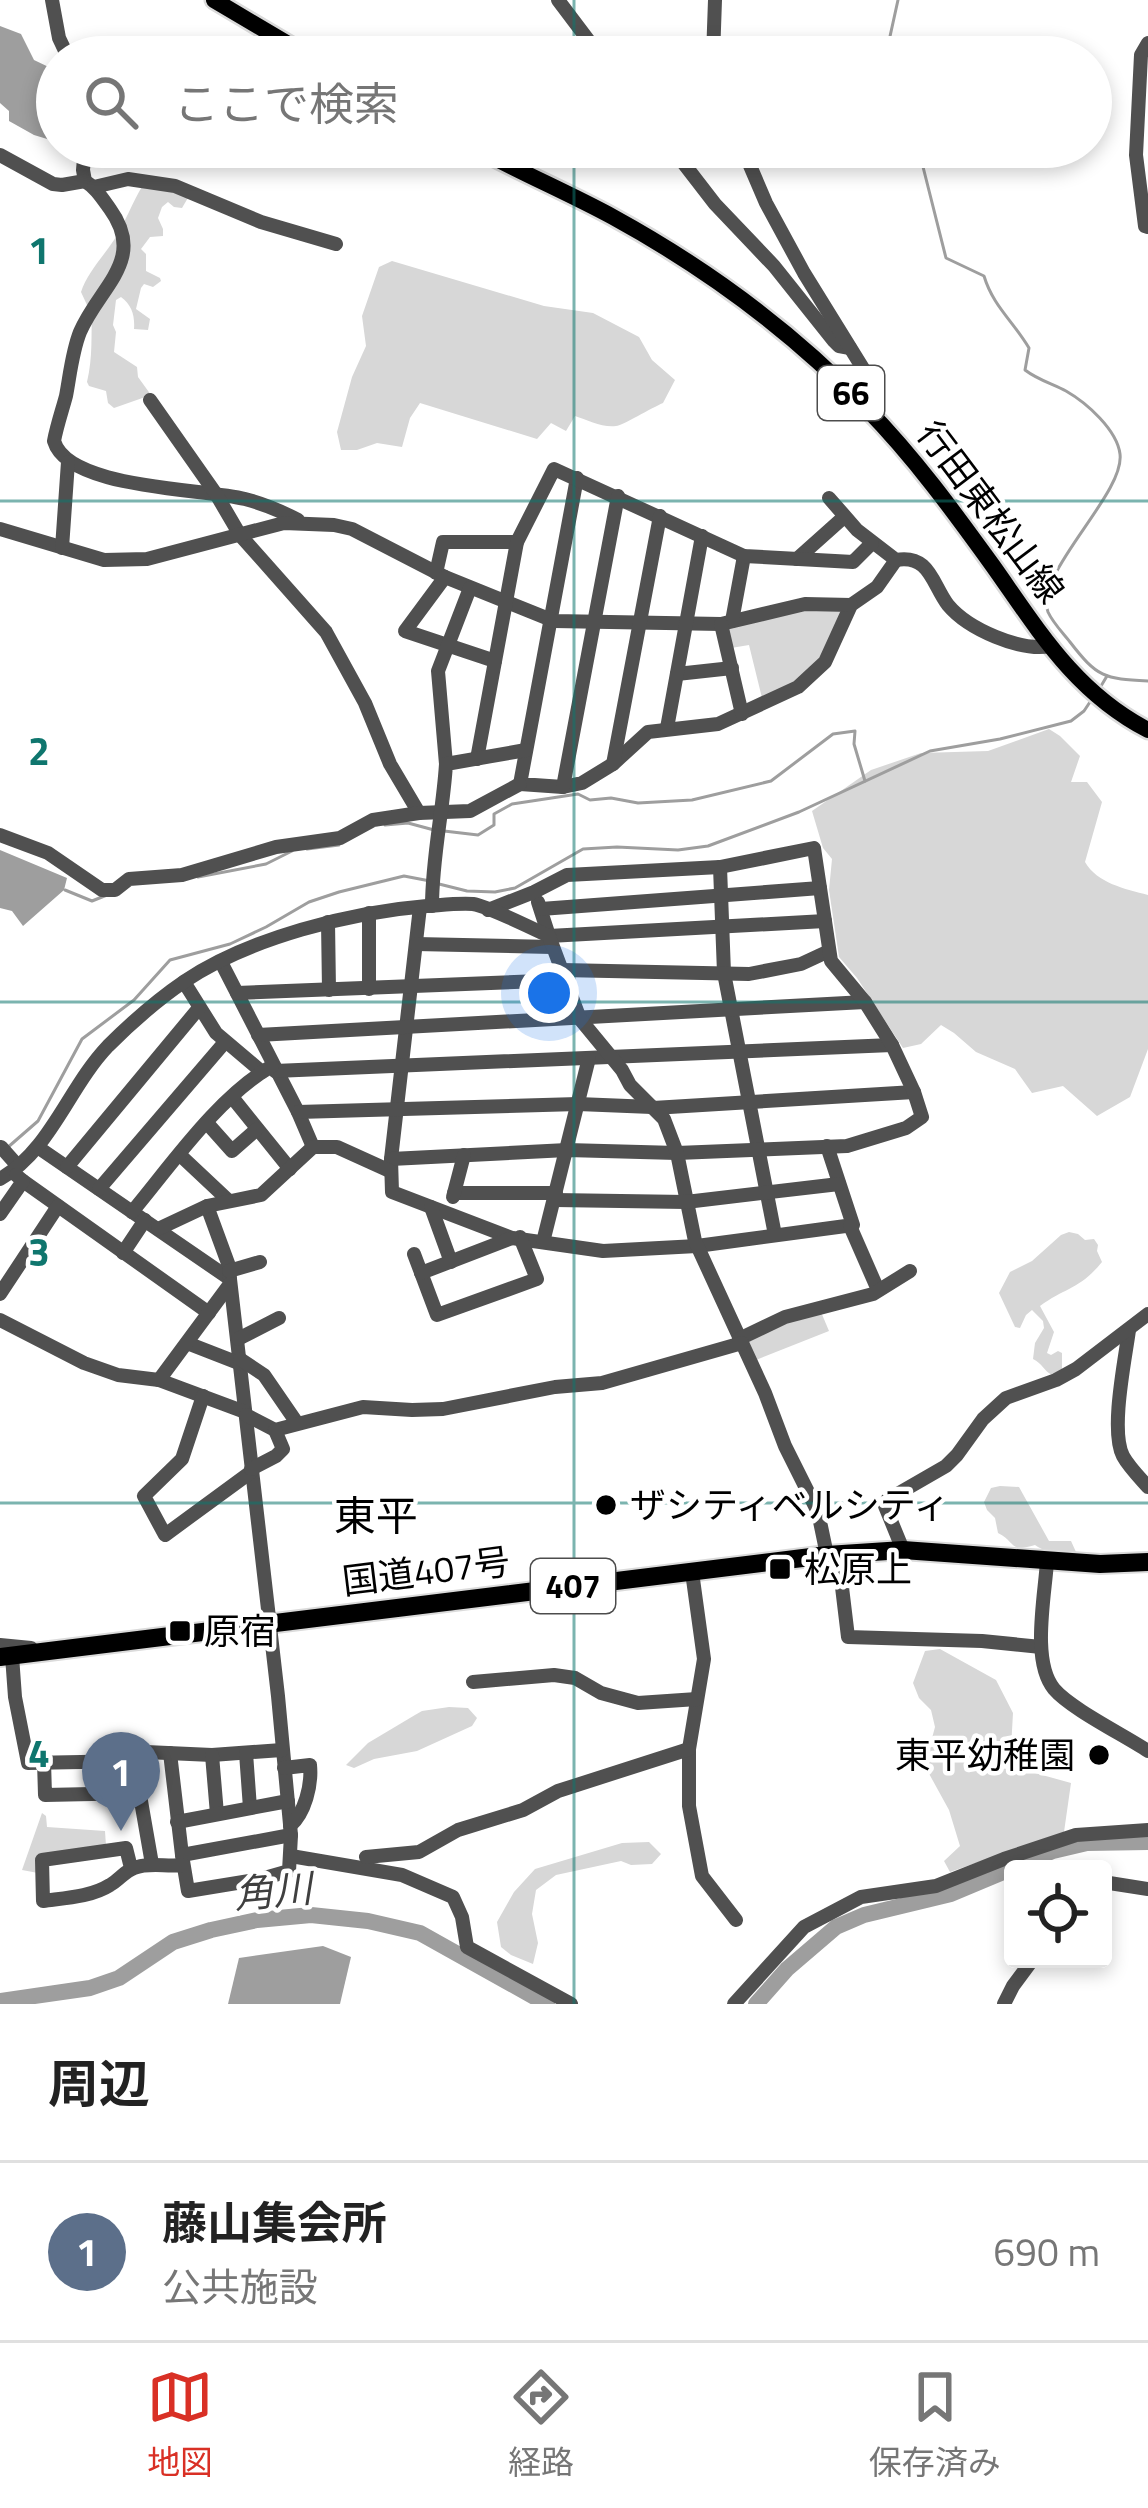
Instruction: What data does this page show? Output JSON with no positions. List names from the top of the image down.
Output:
{
  "streets": {
    "highway": ["国道407号", "407"],
    "main road": ["66", "行田東松山線"]
  },
  "districts": ["東平"],
  "water": ["角川"],
  "places": {
    "other": ["ザシティベルシティ", "東平幼稚園"],
    "transit": ["松原上", "原宿"]
  },
  "page": {
    "search": "ここで検索",
    "pins": "1",
    "heading": "周辺",
    "list": [
      {
        "mark": "1",
        "name": "藤山集会所",
        "note": "公共施設",
        "value": "690 m"
      }
    ],
    "nav": ["地図", "経路", "保存済み"]
  },
  "grid": {
    "rows": [
      "1",
      "2",
      "3",
      "4"
    ]
  }
}
